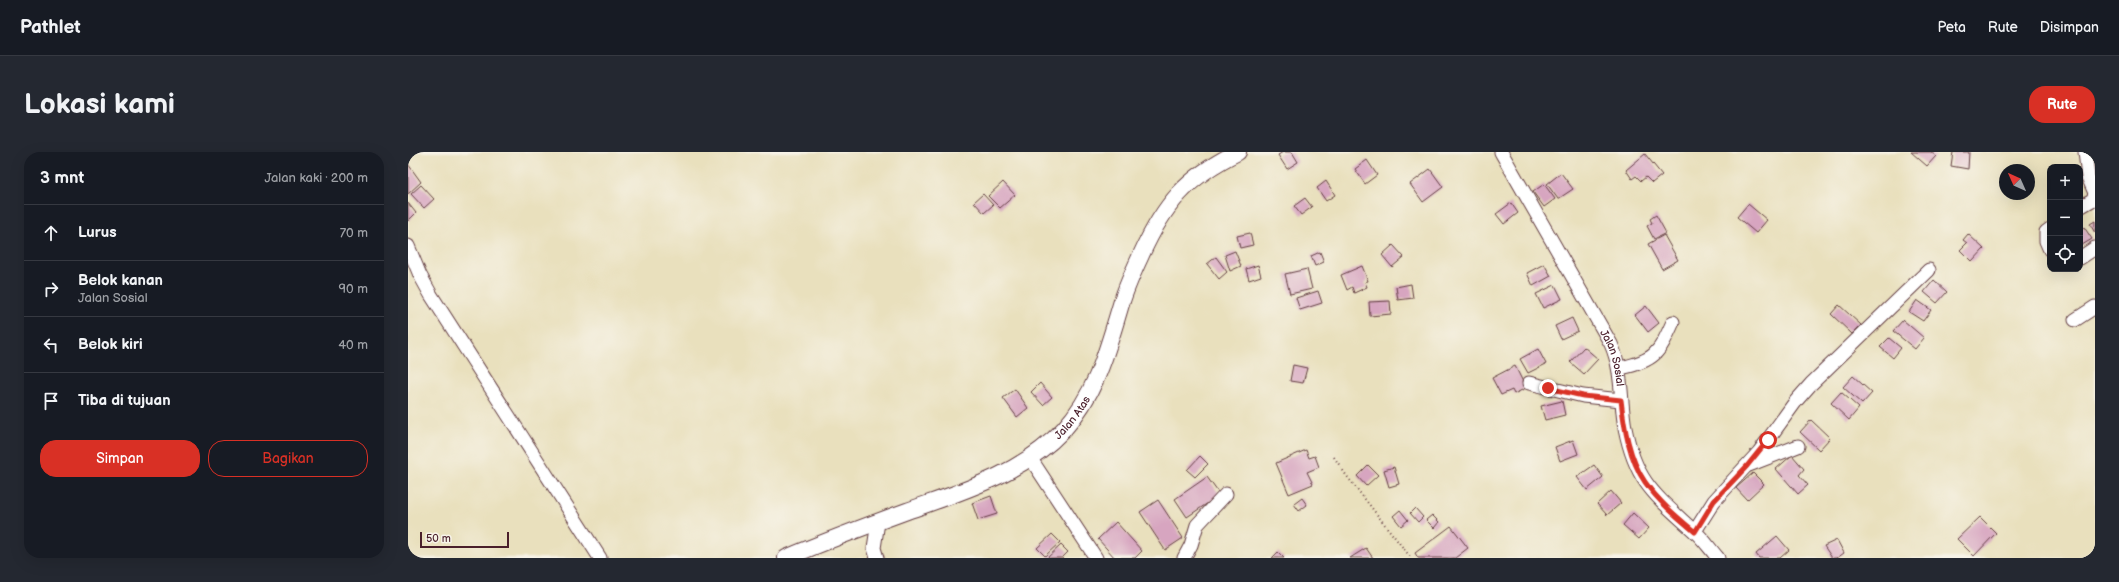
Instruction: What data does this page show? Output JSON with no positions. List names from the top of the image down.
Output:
{
  "streets": {
    "street": ["Jalan Sosial", "Jalan Atas"]
  },
  "scale_bar": "50 m",
  "north": "top left",
  "page": {
    "header": "Pathlet",
    "nav": ["Peta", "Rute", "Disimpan"],
    "buttons": [
      "Rute",
      ["Simpan", "Bagikan"]
    ],
    "title": "Lokasi kami",
    "heading": ["3 mnt", "Jalan kaki · 200 m"],
    "map_buttons": ["+", "−"],
    "list": [
      ["Lurus", "70 m"],
      ["Belok kanan", "Jalan Sosial", "90 m"],
      ["Belok kiri", "40 m"],
      "Tiba di tujuan"
    ],
    "scale": "50 m"
  }
}
